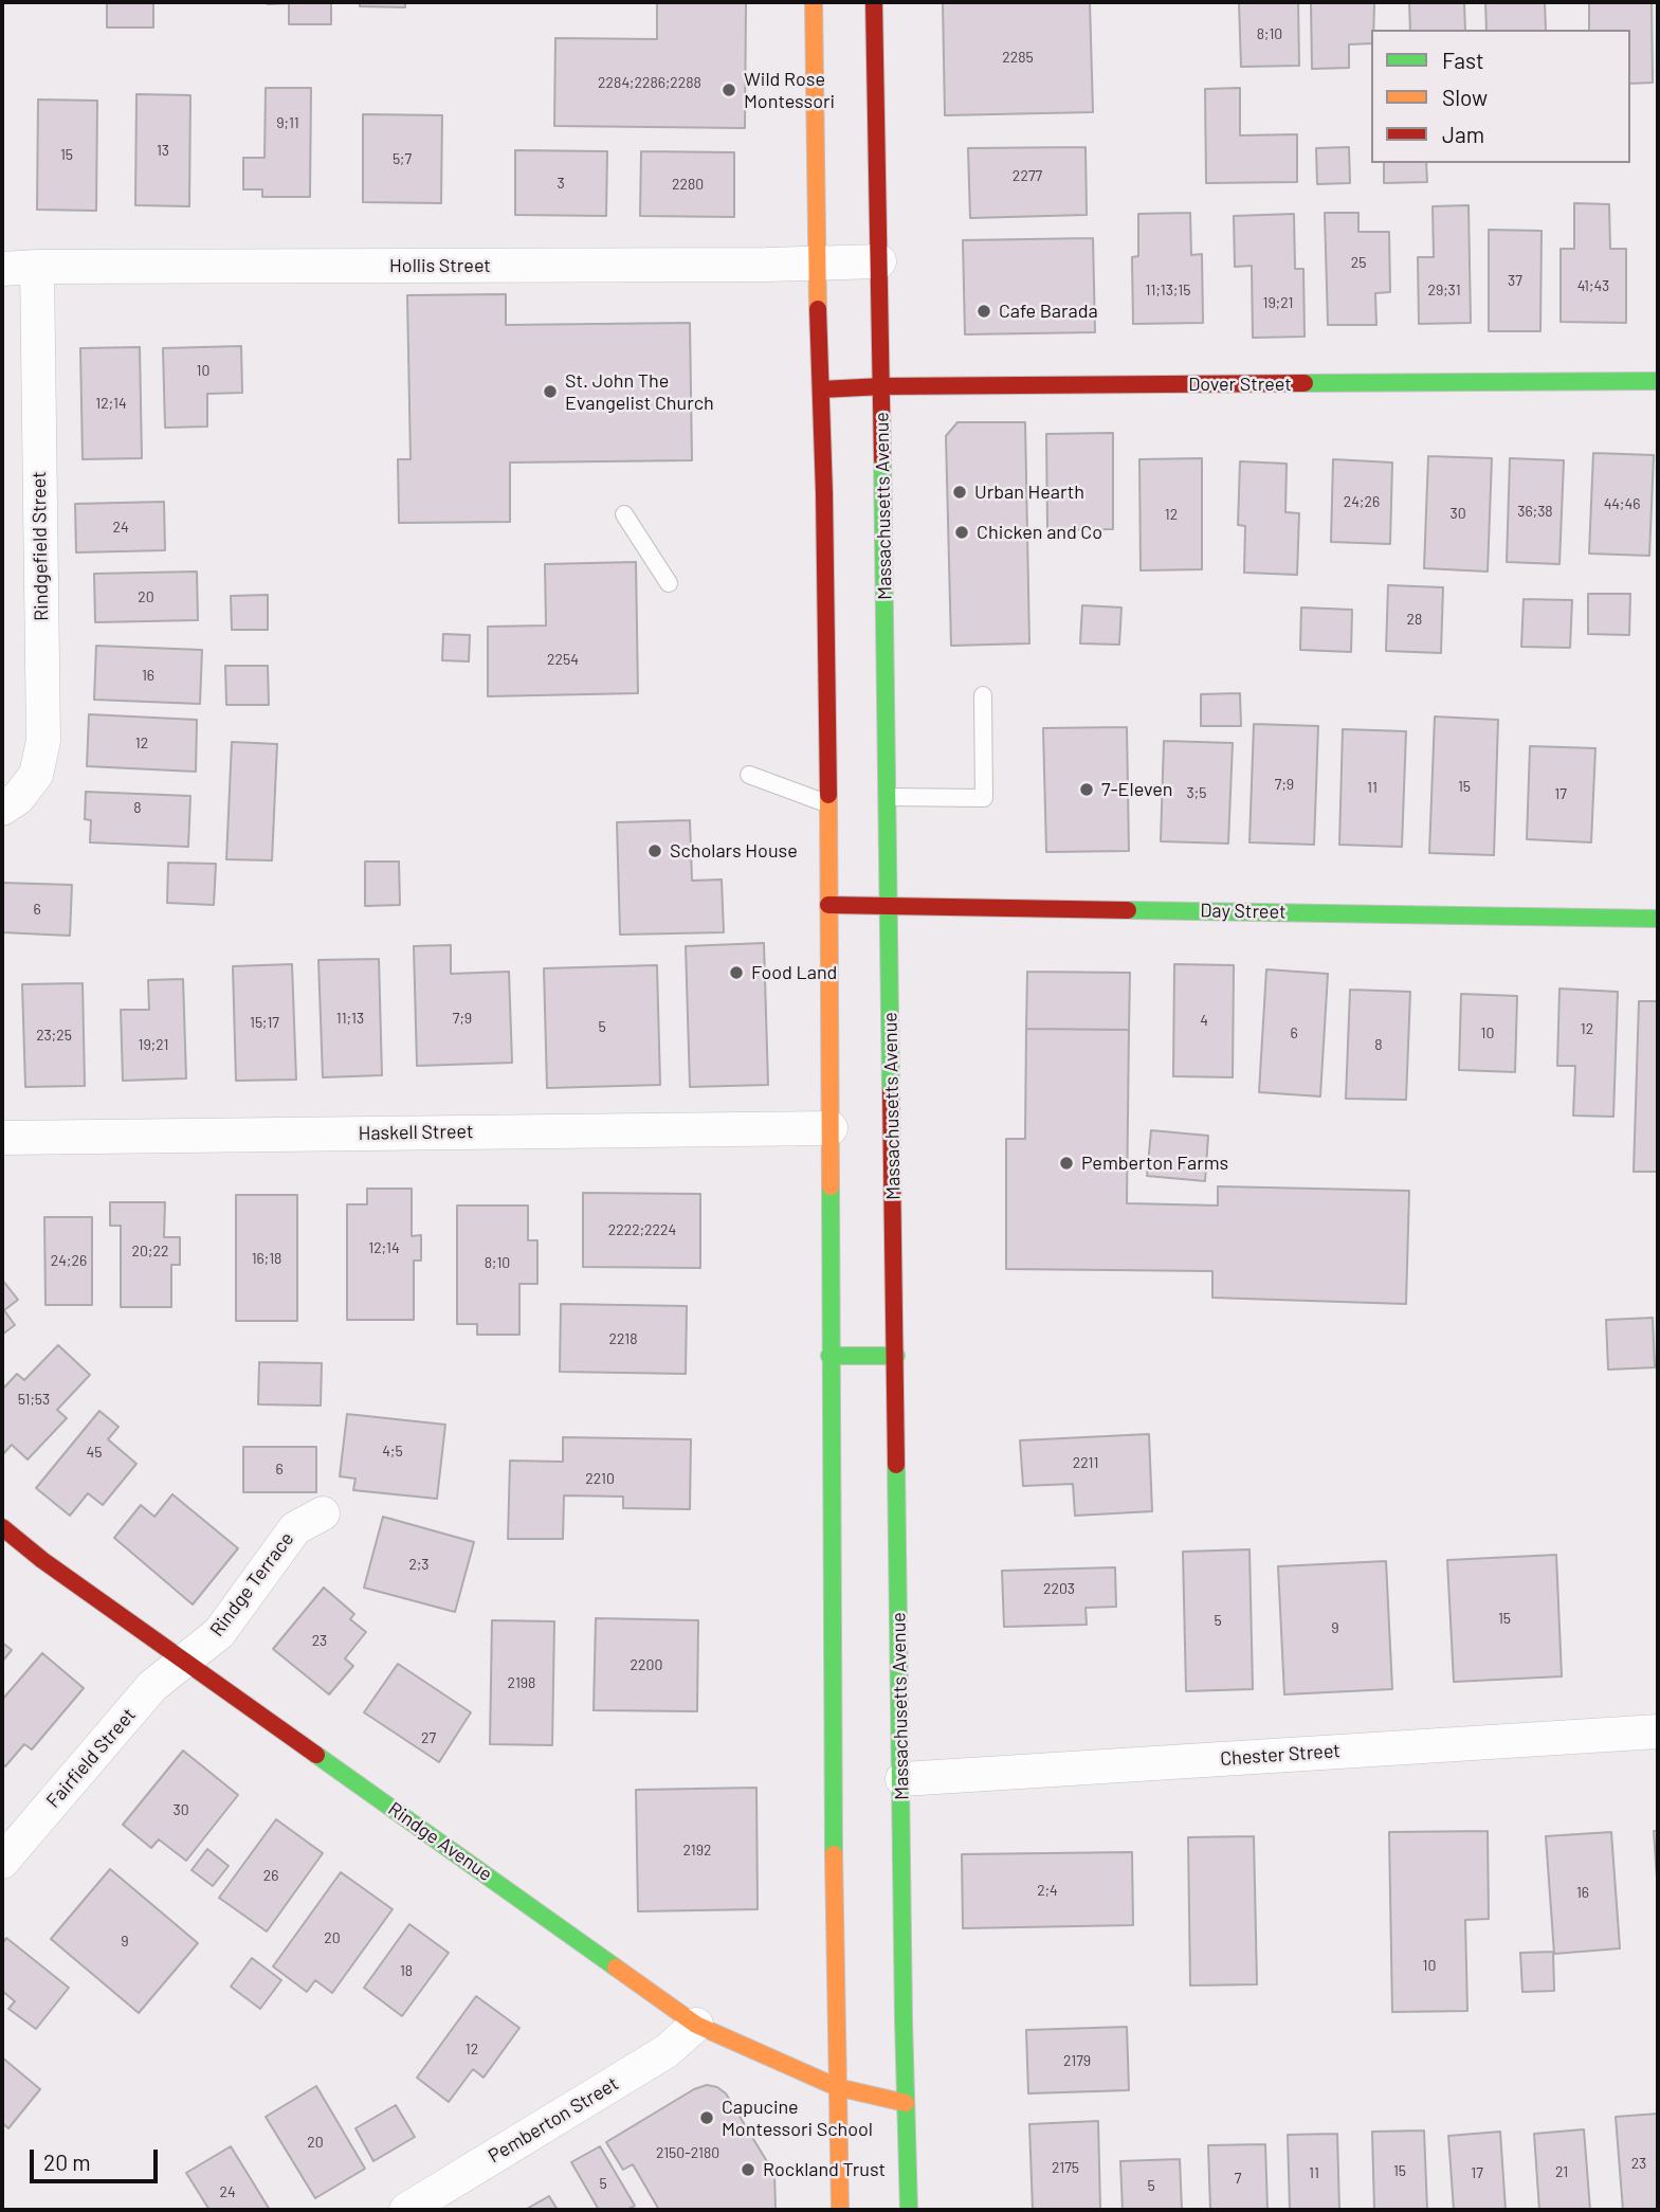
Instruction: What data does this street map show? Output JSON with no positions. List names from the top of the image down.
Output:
{
  "streets": {
    "main road": [
      "Dover Street",
      "Massachusetts Avenue",
      "Day Street",
      "Rindge Avenue"
    ],
    "street": [
      "Hollis Street",
      "Rindgefield Street",
      "Haskell Street",
      "Rindge Terrace",
      "Chester Street",
      "Fairfield Street",
      "Pemberton Street"
    ]
  },
  "crossings": [
    ["Hollis Street", "Massachusetts Avenue"],
    ["Hollis Street", "Rindgefield Street"],
    ["Dover Street", "Massachusetts Avenue"],
    ["Massachusetts Avenue", "Day Street"],
    ["Massachusetts Avenue", "Chester Street"],
    ["Massachusetts Avenue", "Rindge Avenue"],
    ["Rindge Terrace", "Fairfield Street"],
    ["Rindge Terrace", "Rindge Avenue"],
    ["Fairfield Street", "Rindge Avenue"],
    ["Rindge Avenue", "Pemberton Street"]
  ],
  "places": [
    "Wild Rose Montessori",
    "Cafe Barada",
    "St. John The Evangelist Church",
    "Urban Hearth",
    "Chicken and Co",
    "7-Eleven",
    "Scholars House",
    "Food Land",
    "Pemberton Farms",
    "Capucine Montessori School",
    "Rockland Trust"
  ],
  "house_numbers": [
    "8;10",
    "2285",
    "2284;2286;2288",
    "9;11",
    "13",
    "15",
    "5;7",
    "2277",
    "3",
    "2280",
    "25",
    "37",
    "41;43",
    "11;13;15",
    "29;31",
    "19;21",
    "10",
    "12;14",
    "24;26",
    "44;46",
    "36;38",
    "30",
    "12",
    "24",
    "20",
    "28",
    "2254",
    "16",
    "12",
    "7;9",
    "15",
    "11",
    "3;5",
    "17",
    "8",
    "6",
    "11;13",
    "7;9",
    "4",
    "15;17",
    "5",
    "12",
    "6",
    "10",
    "23;25",
    "19;21",
    "8",
    "2222;2224",
    "12;14",
    "20;22",
    "16;18",
    "24;26",
    "8;10",
    "2218",
    "51;53",
    "4;5",
    "45",
    "2211",
    "6",
    "2210",
    "2;3",
    "2203",
    "15",
    "5",
    "9",
    "23",
    "2200",
    "2198",
    "27",
    "30",
    "2192",
    "26",
    "2;4",
    "16",
    "20",
    "9",
    "10",
    "18",
    "12",
    "2179",
    "20",
    "2150-2180",
    "23",
    "2175",
    "15",
    "21",
    "11",
    "17",
    "7",
    "5",
    "5",
    "24"
  ],
  "legend": ["Fast", "Slow", "Jam"],
  "scale_bar": "20 m"
}
